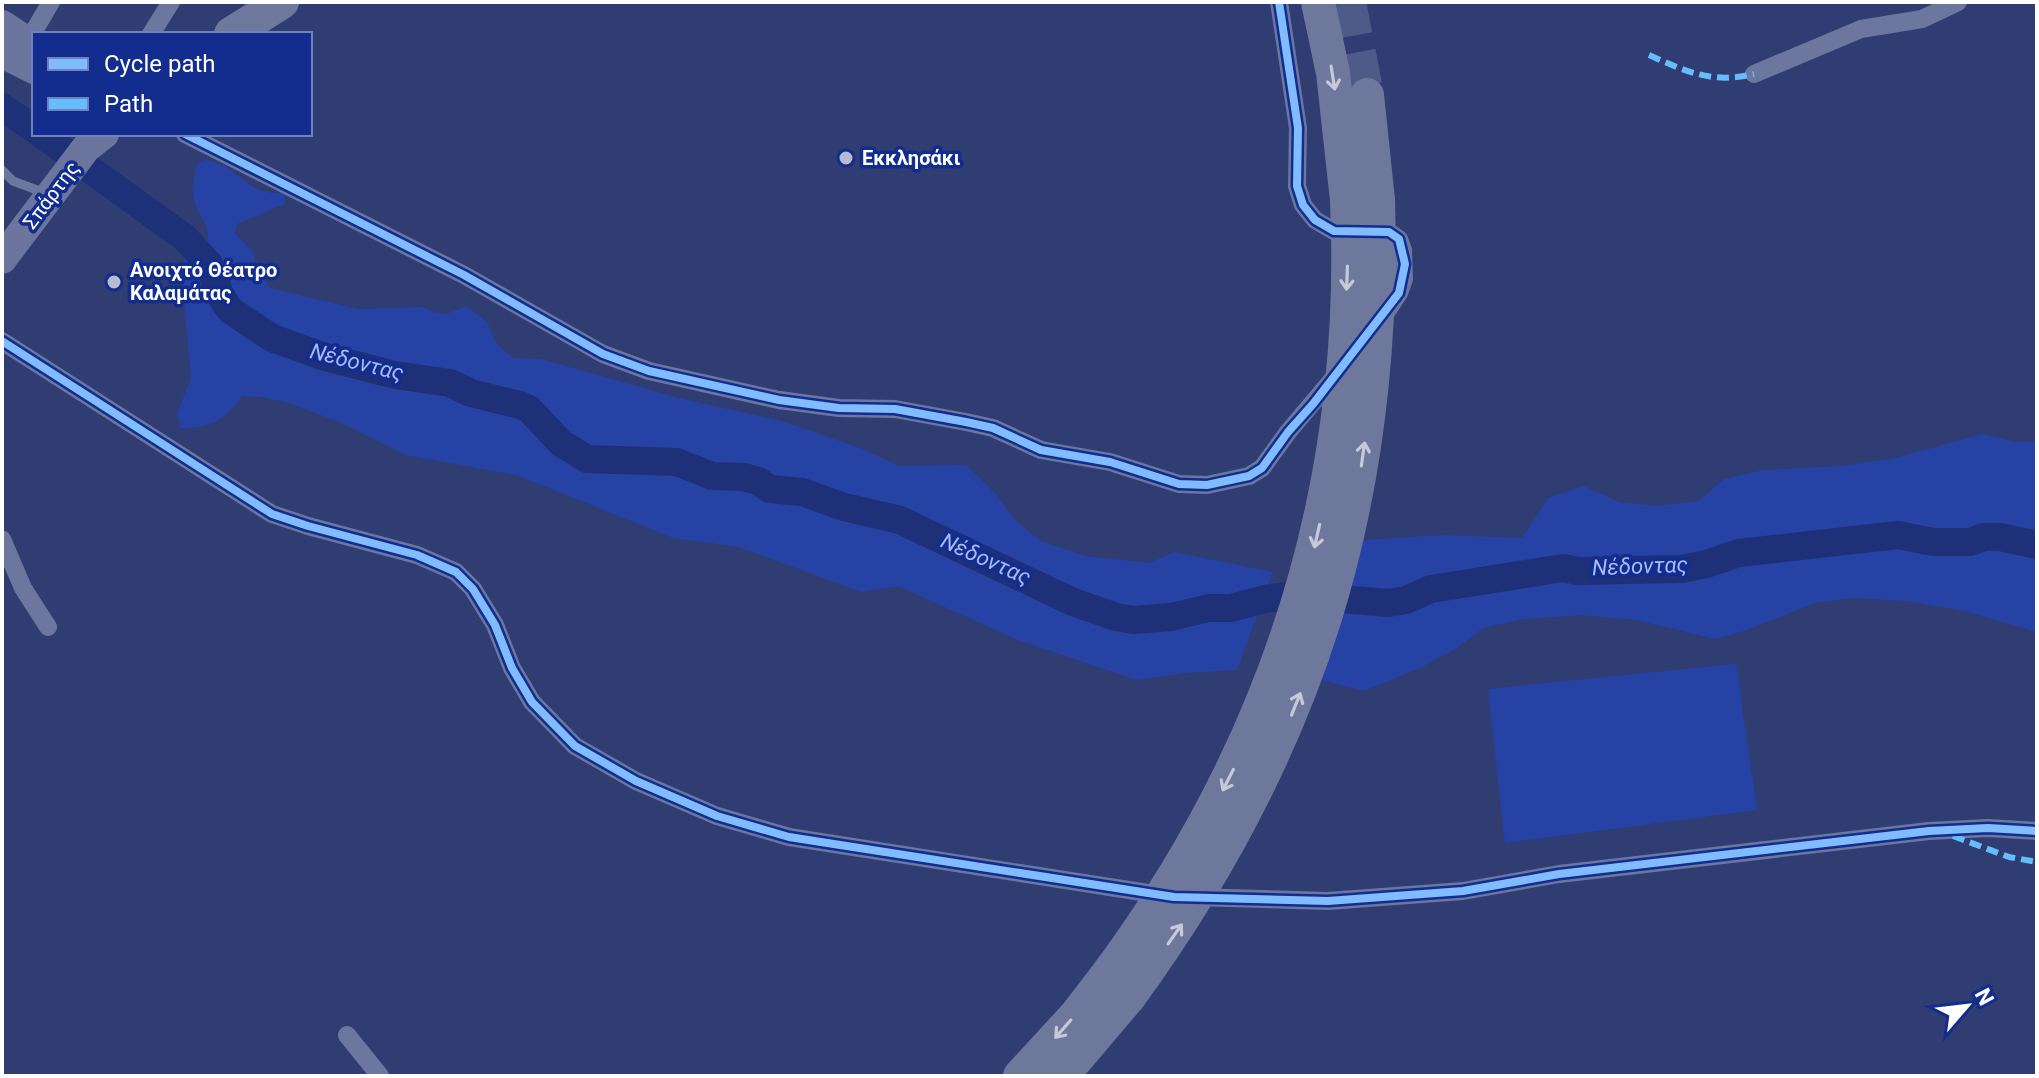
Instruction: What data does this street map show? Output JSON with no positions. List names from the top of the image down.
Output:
{
  "streets": {
    "main road": ["Σπάρτης"]
  },
  "water": ["Νέδoντας"],
  "places": ["Εκκλησάκι", "Ανοιχτό Θέατρο Καλαμάτας"],
  "legend": ["Cycle path", "Path"],
  "north": "top right"
}
